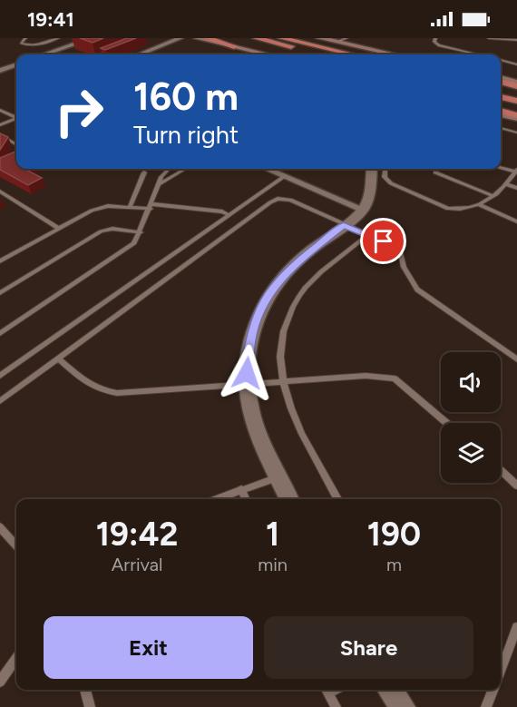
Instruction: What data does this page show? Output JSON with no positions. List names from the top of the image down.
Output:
{
  "page": {
    "status": "19:41",
    "turn": ["160 m", "Turn right"],
    "eta": [
      "19:42",
      "Arrival",
      "1",
      "min",
      "190",
      "m"
    ],
    "buttons": ["Exit", "Share"]
  }
}
